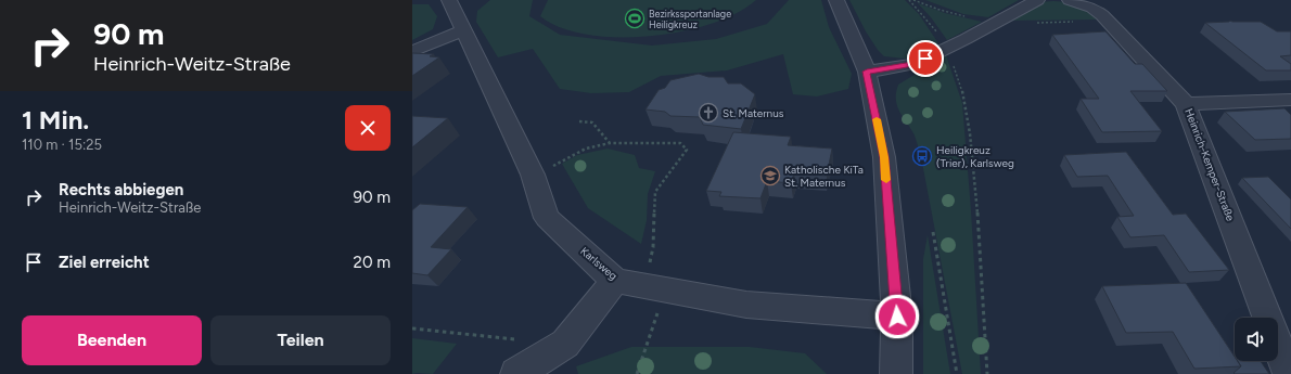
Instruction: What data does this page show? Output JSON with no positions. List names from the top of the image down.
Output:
{
  "streets": {
    "street": ["Heinrich-Kemper-Straße", "Karlsweg"]
  },
  "places": {
    "sports": ["Bezirkssportanlage Heiligkreuz"],
    "church": ["St. Maternus"],
    "bus stop": ["Heiligkreuz (Trier), Karlsweg"],
    "school or university": ["Katholische KiTa St. Maternus"]
  },
  "page": {
    "turn": ["90 m", "Heinrich-Weitz-Straße"],
    "heading": ["1 Min.", "110 m · 15:25"],
    "list": [
      {
        "name": "Rechts abbiegen",
        "note": "Heinrich-Weitz-Straße",
        "value": "90 m"
      },
      {
        "name": "Ziel erreicht",
        "value": "20 m"
      }
    ],
    "buttons": ["Beenden", "Teilen"]
  }
}
